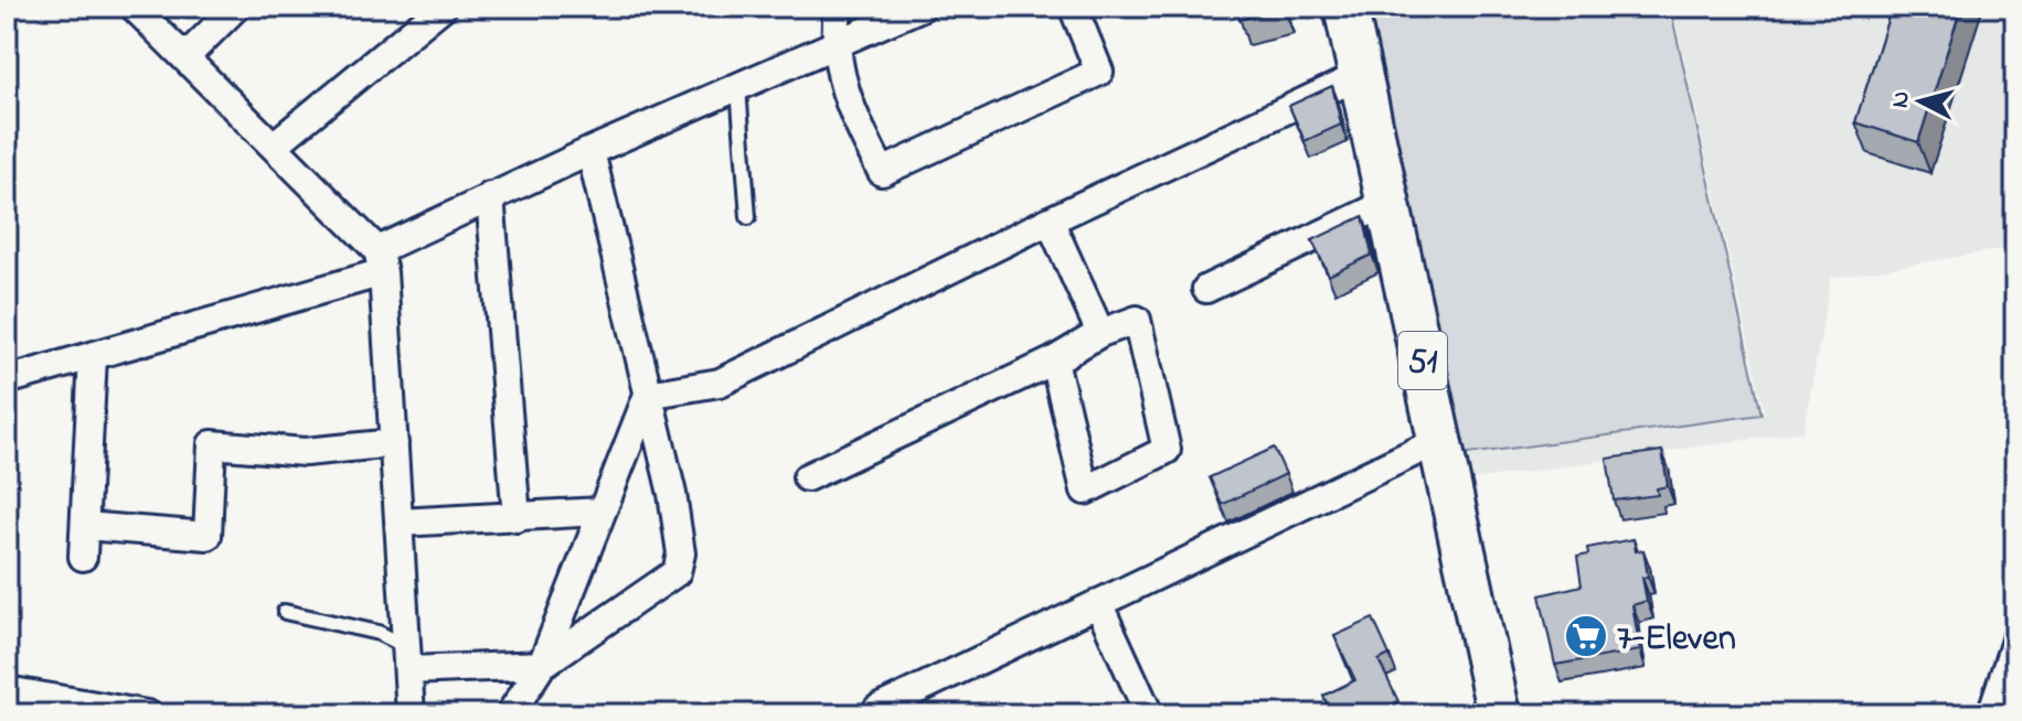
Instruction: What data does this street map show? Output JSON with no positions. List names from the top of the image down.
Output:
{
  "streets": {
    "main road": ["51"]
  },
  "places": {
    "supermarket": ["7-Eleven"]
  },
  "north": "left"
}
